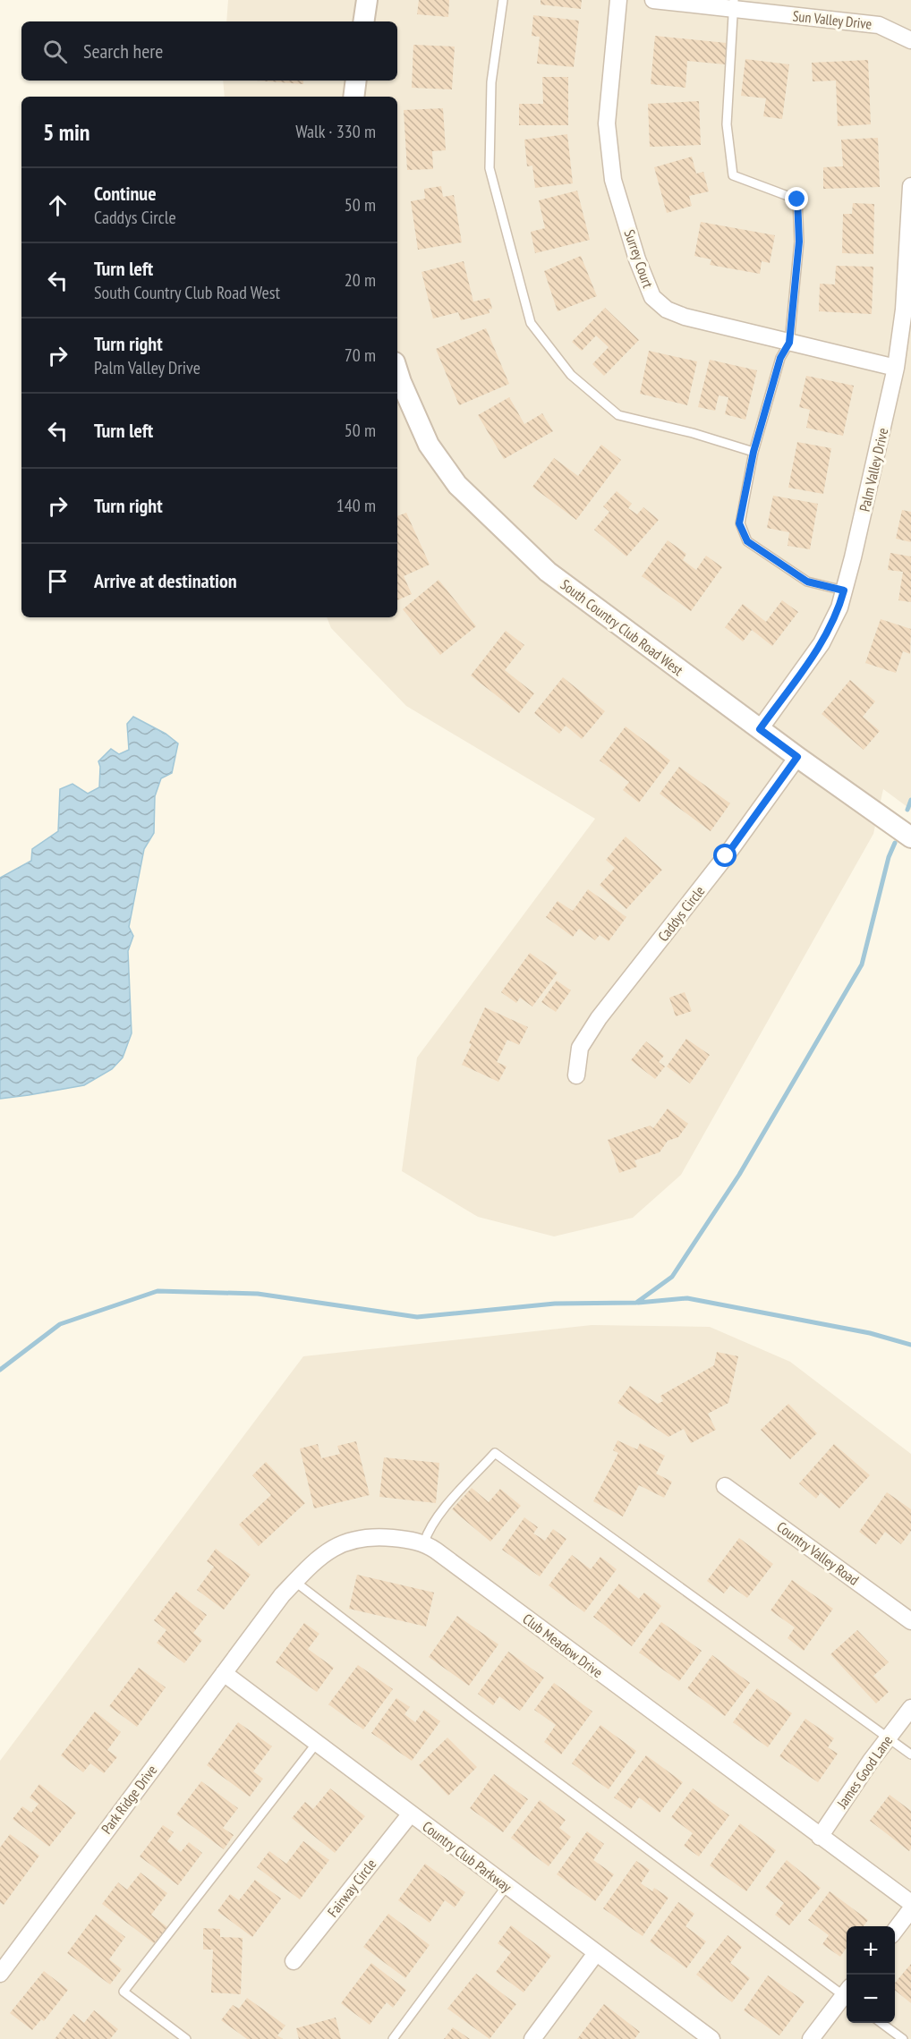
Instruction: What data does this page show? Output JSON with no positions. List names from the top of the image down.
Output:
{
  "streets": {
    "street": [
      "Sun Valley Drive",
      "Surrey Court",
      "Palm Valley Drive",
      "South Country Club Road West",
      "Caddys Circle",
      "Country Valley Road",
      "Club Meadow Drive",
      "James Good Lane",
      "Park Ridge Drive",
      "Country Club Parkway",
      "Fairway Circle"
    ]
  },
  "crossings": [
    ["Surrey Court", "Palm Valley Drive"],
    ["Palm Valley Drive", "South Country Club Road West"],
    ["South Country Club Road West", "Caddys Circle"],
    ["Club Meadow Drive", "James Good Lane"],
    ["Club Meadow Drive", "Park Ridge Drive"],
    ["Club Meadow Drive", "Country Club Parkway"],
    ["Park Ridge Drive", "Country Club Parkway"],
    ["Country Club Parkway", "Fairway Circle"]
  ],
  "page": {
    "search": "Search here",
    "heading": ["5 min", "Walk · 330 m"],
    "list": [
      ["Continue", "Caddys Circle", "50 m"],
      ["Turn left", "South Country Club Road West", "20 m"],
      ["Turn right", "Palm Valley Drive", "70 m"],
      ["Turn left", "50 m"],
      ["Turn right", "140 m"],
      "Arrive at destination"
    ],
    "map_buttons": ["+", "−"]
  }
}
